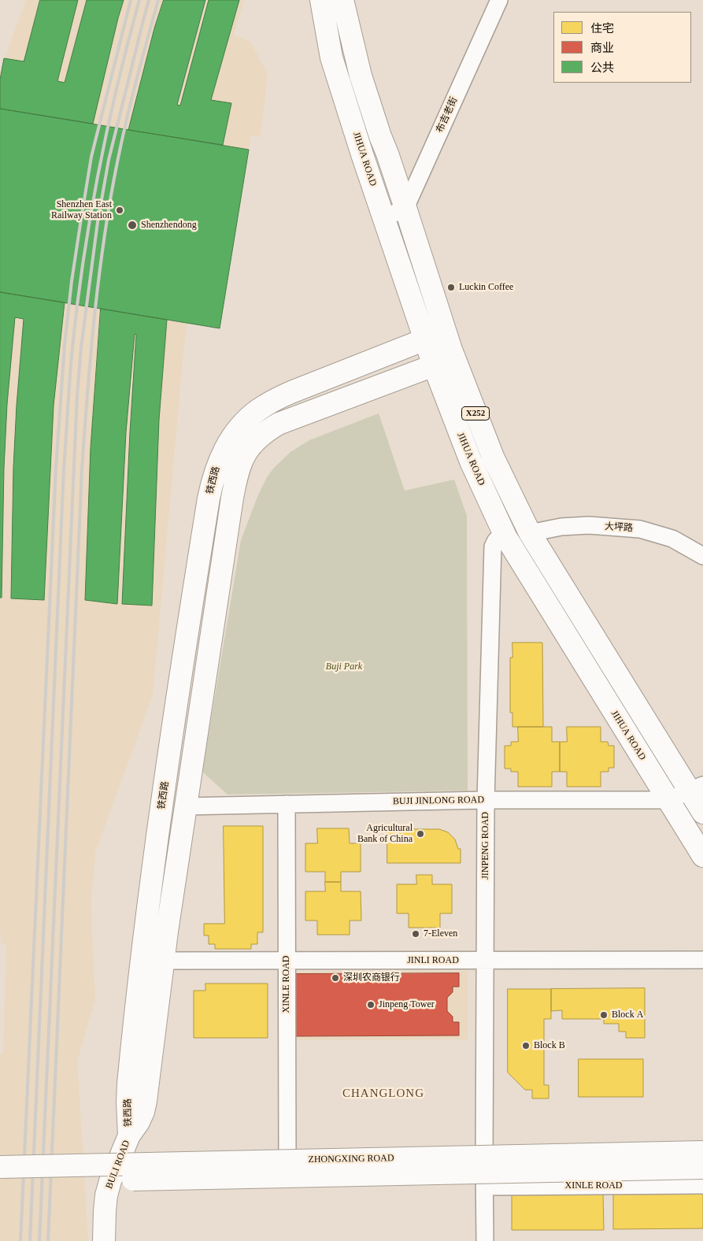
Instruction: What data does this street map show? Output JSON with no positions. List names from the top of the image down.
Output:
{
  "streets": {
    "main road": [
      "JIHUA ROAD",
      "X252",
      "铁西路",
      "ZHONGXING ROAD",
      "BULI ROAD"
    ],
    "street": [
      "布吉老街",
      "大坪路",
      "BUJI JINLONG ROAD",
      "JINPENG ROAD",
      "JINLI ROAD",
      "XINLE ROAD"
    ]
  },
  "crossings": [
    ["布吉老街", "X252"],
    ["JIHUA ROAD", "铁西路"],
    ["JIHUA ROAD", "BUJI JINLONG ROAD"],
    ["JIHUA ROAD", "JINPENG ROAD"],
    ["X252", "大坪路"],
    ["X252", "BUJI JINLONG ROAD"],
    ["铁西路", "BUJI JINLONG ROAD"],
    ["铁西路", "JINLI ROAD"],
    ["铁西路", "BULI ROAD"],
    ["BUJI JINLONG ROAD", "JINPENG ROAD"],
    ["BUJI JINLONG ROAD", "XINLE ROAD"],
    ["JINPENG ROAD", "JINLI ROAD"],
    ["JINPENG ROAD", "XINLE ROAD"],
    ["JINLI ROAD", "XINLE ROAD"]
  ],
  "districts": ["CHANGLONG"],
  "parks": ["Buji Park"],
  "places": [
    "Shenzhen East Railway Station",
    "Shenzhendong",
    "Luckin Coffee",
    "Agricultural Bank of China",
    "7-Eleven",
    "深圳农商银行",
    "Jinpeng Tower",
    "Block A",
    "Block B"
  ],
  "legend": ["住宅", "商业", "公共"]
}
